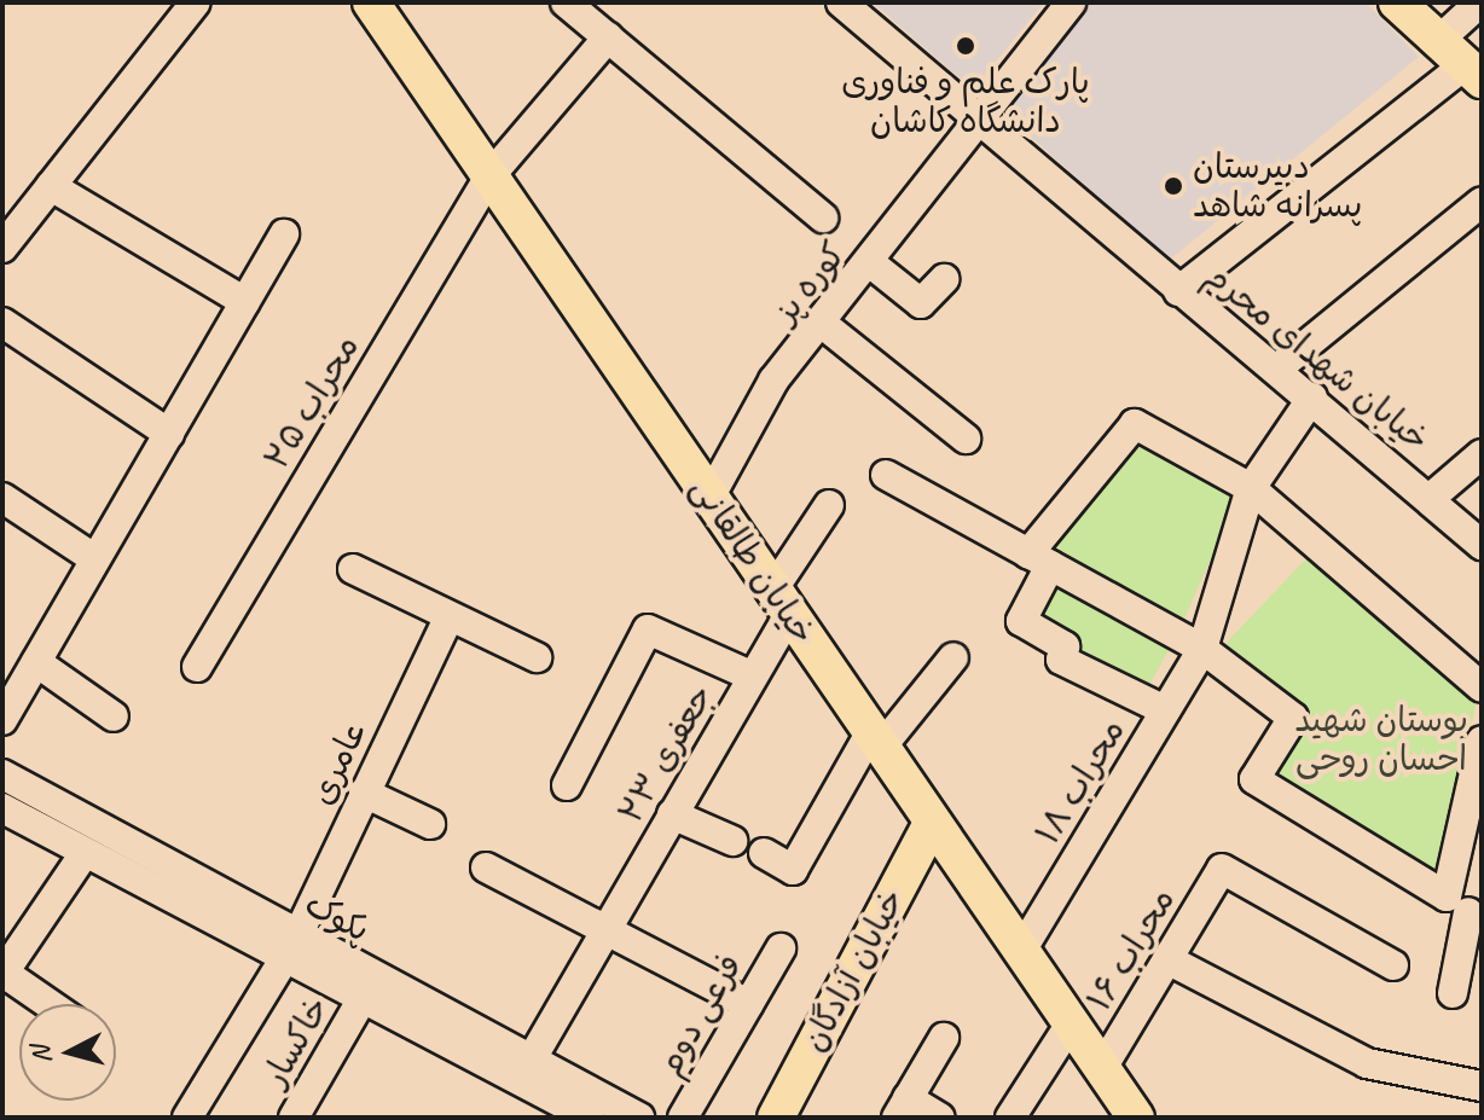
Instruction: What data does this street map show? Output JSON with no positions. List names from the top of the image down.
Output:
{
  "streets": {
    "main road": ["خیابان طالقانی", "خیابان آزادگان"],
    "street": [
      "کوره پز",
      "خیابان شهدای محرم",
      "محراب ۲۵",
      "جعفری ۲۳",
      "عامری",
      "محراب ۱۸",
      "پکوک",
      "محراب ۱۶",
      "فرعی دوم",
      "خاکسار"
    ]
  },
  "crossings": [
    ["کوره پز", "خیابان شهدای محرم"],
    ["کوره پز", "خیابان طالقانی"],
    ["خیابان شهدای محرم", "محراب ۱۸"],
    ["محراب ۲۵", "خیابان طالقانی"],
    ["خیابان طالقانی", "جعفری ۲۳"],
    ["خیابان طالقانی", "محراب ۱۸"],
    ["خیابان طالقانی", "محراب ۱۶"],
    ["خیابان طالقانی", "خیابان آزادگان"],
    ["جعفری ۲۳", "پکوک"],
    ["عامری", "پکوک"],
    ["پکوک", "خاکسار"]
  ],
  "parks": ["بوستان شهید احسان روحی"],
  "places": ["پارک علم و فناوری دانشگاه کاشان", "دبیرستان پسرانه شاهد"],
  "north": "left"
}
